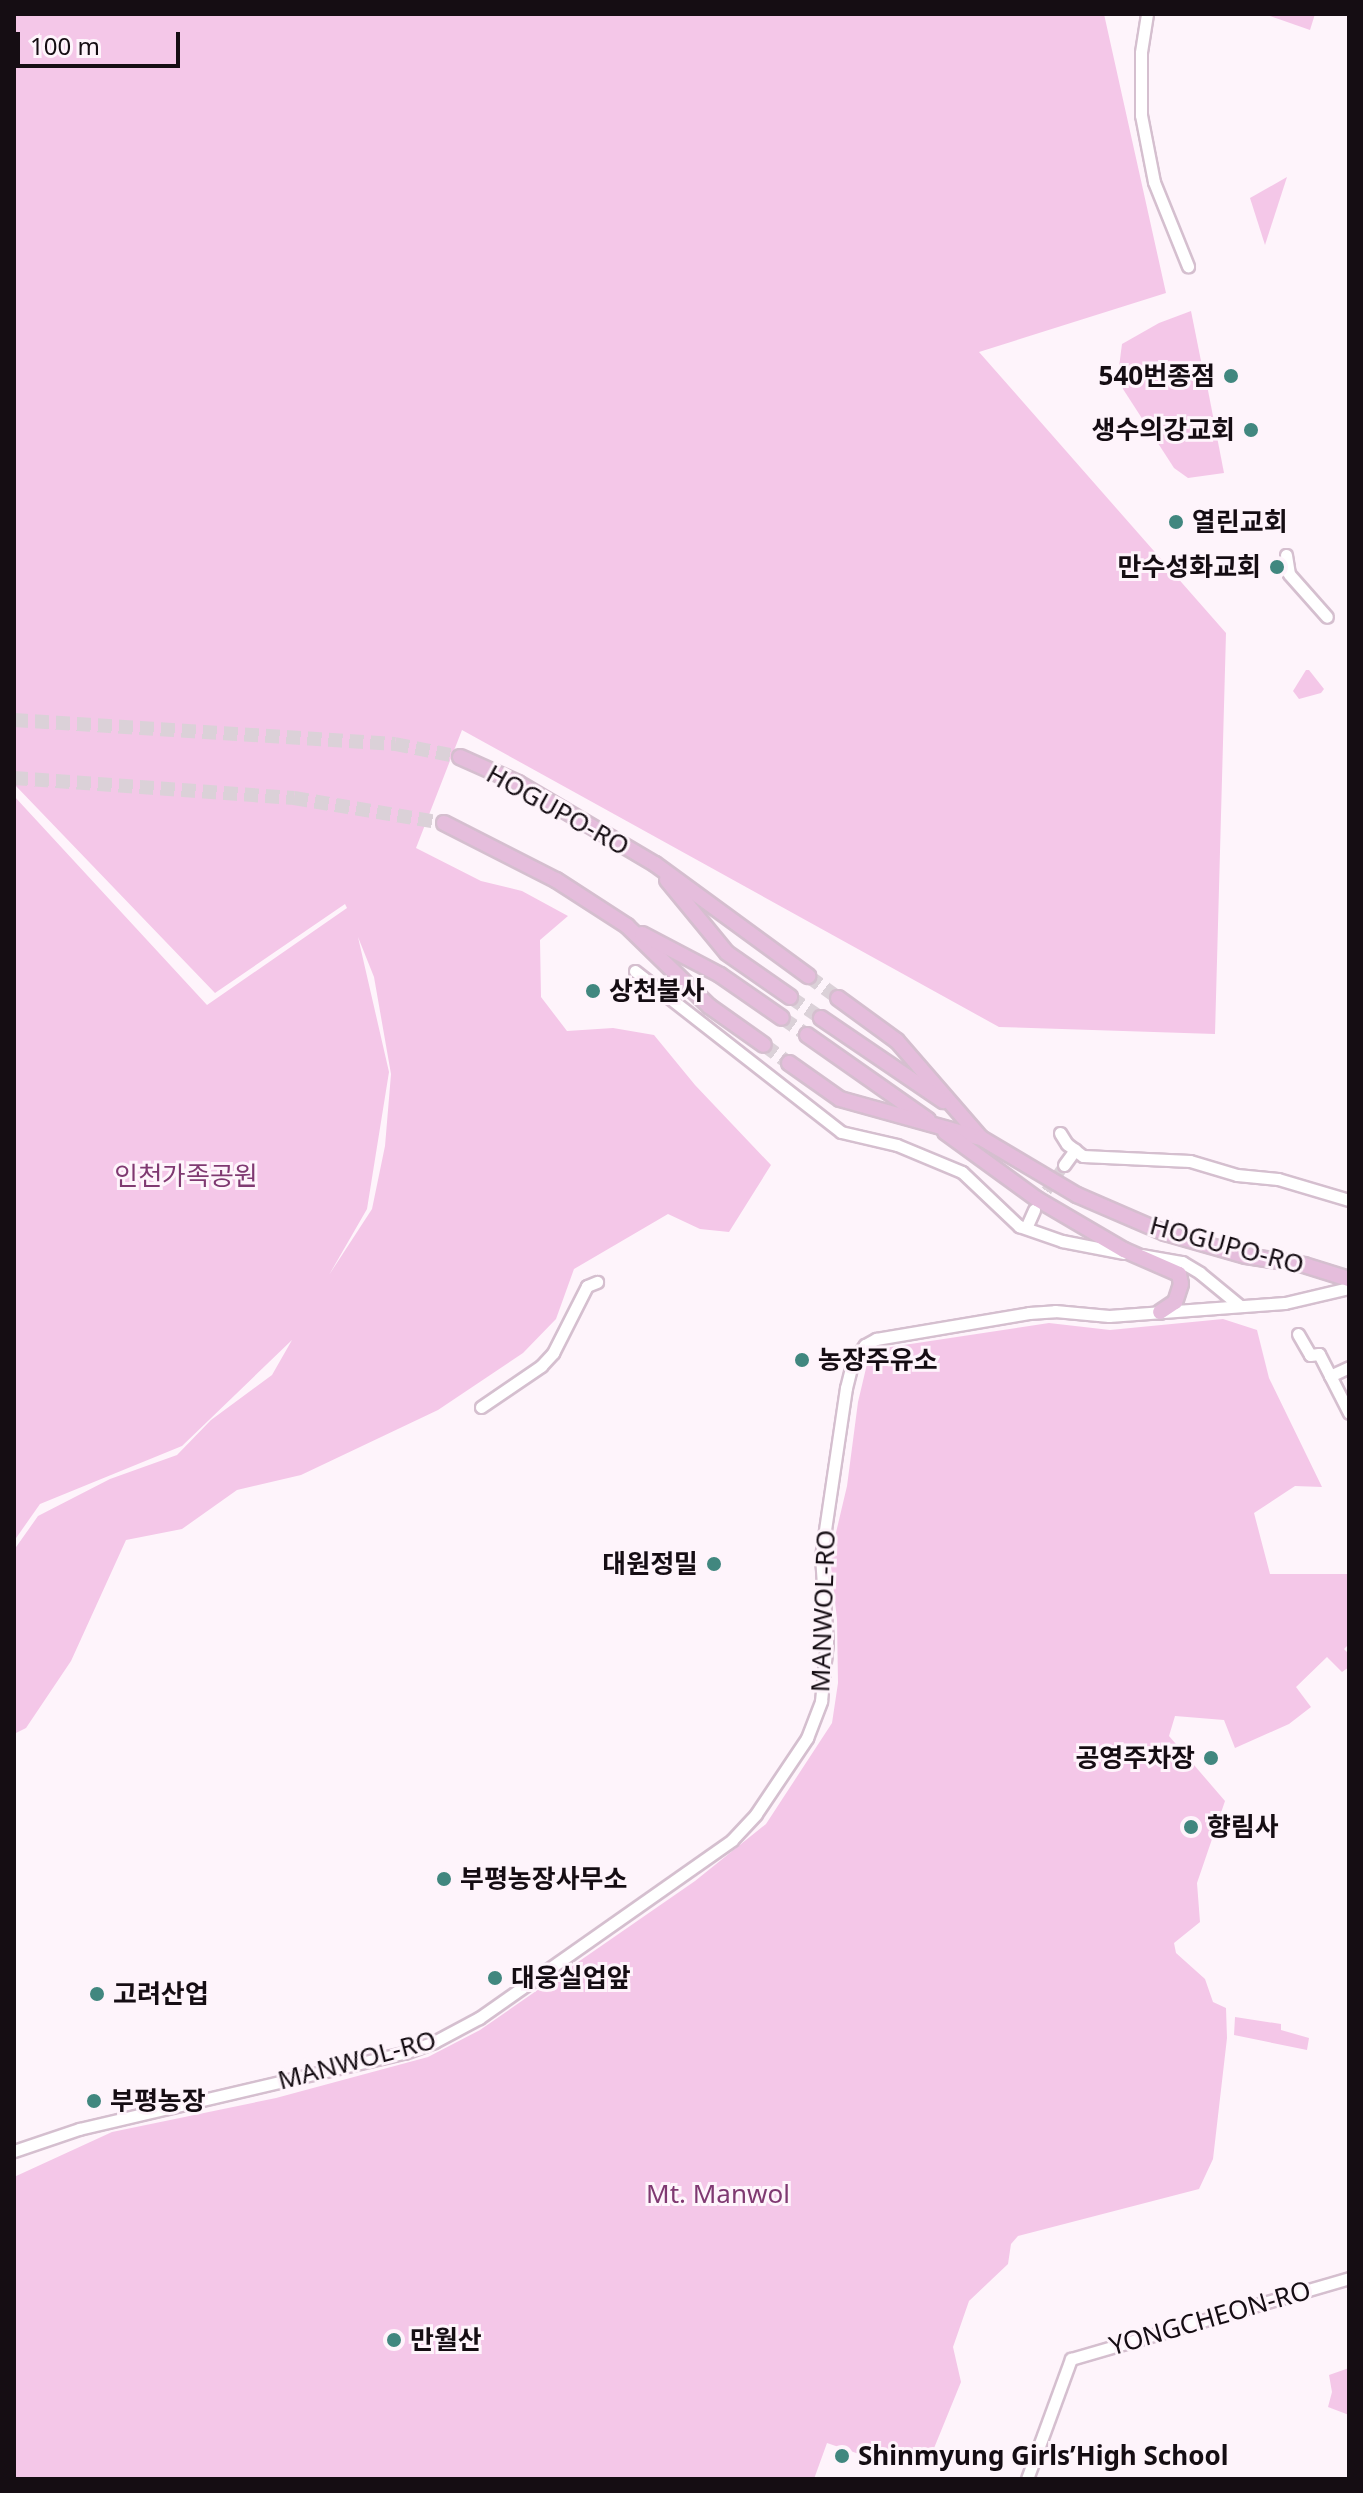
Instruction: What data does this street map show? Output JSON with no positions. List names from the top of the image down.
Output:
{
  "streets": {
    "main road": ["HOGUPO-RO"],
    "street": ["MANWOL-RO", "YONGCHEON-RO"]
  },
  "parks": ["인천가족공원", "Mt. Manwol"],
  "places": [
    "540번종점",
    "생수의강교회",
    "열린교회",
    "만수성화교회",
    "상천불사",
    "농장주유소",
    "대원정밀",
    "공영주차장",
    "향림사",
    "부평농장사무소",
    "대웅실업앞",
    "고려산업",
    "부평농장",
    "만월산",
    "Shinmyung Girls’High School"
  ],
  "scale_bar": "100 m"
}
